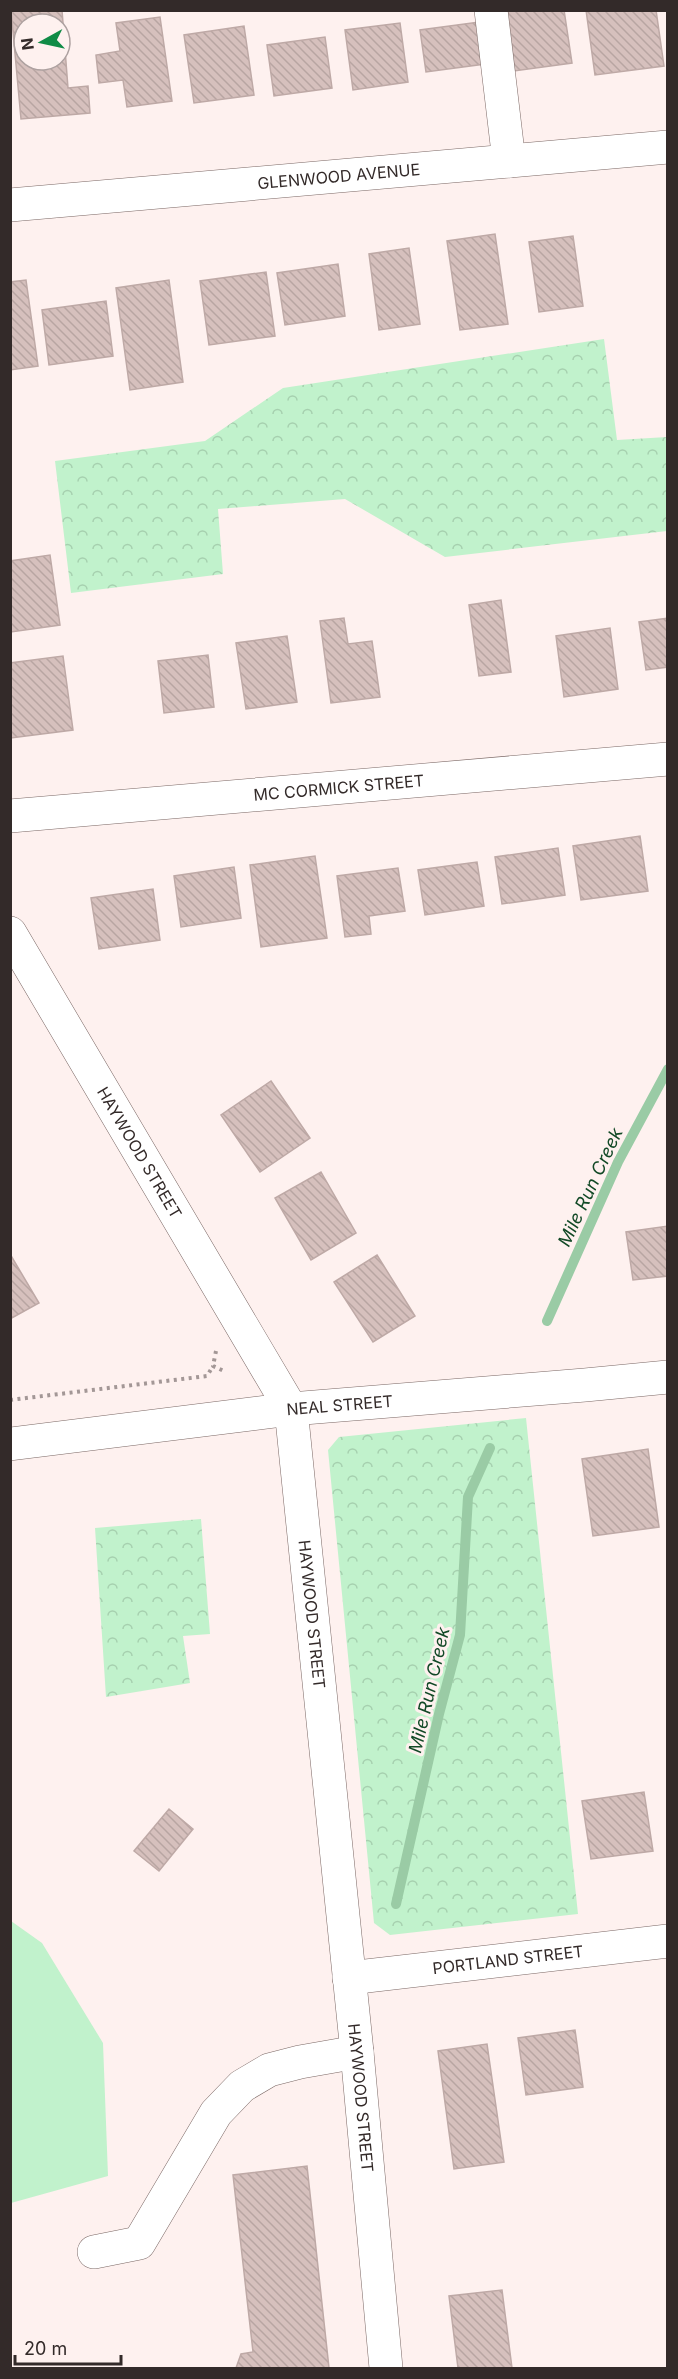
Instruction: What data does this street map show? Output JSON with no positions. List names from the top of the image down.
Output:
{
  "streets": {
    "street": [
      "GLENWOOD AVENUE",
      "MC CORMICK STREET",
      "HAYWOOD STREET",
      "NEAL STREET",
      "PORTLAND STREET"
    ]
  },
  "crossings": [
    ["HAYWOOD STREET", "NEAL STREET"],
    ["HAYWOOD STREET", "PORTLAND STREET"]
  ],
  "water": ["Mile Run Creek"],
  "scale_bar": "20 m",
  "north": "left"
}
